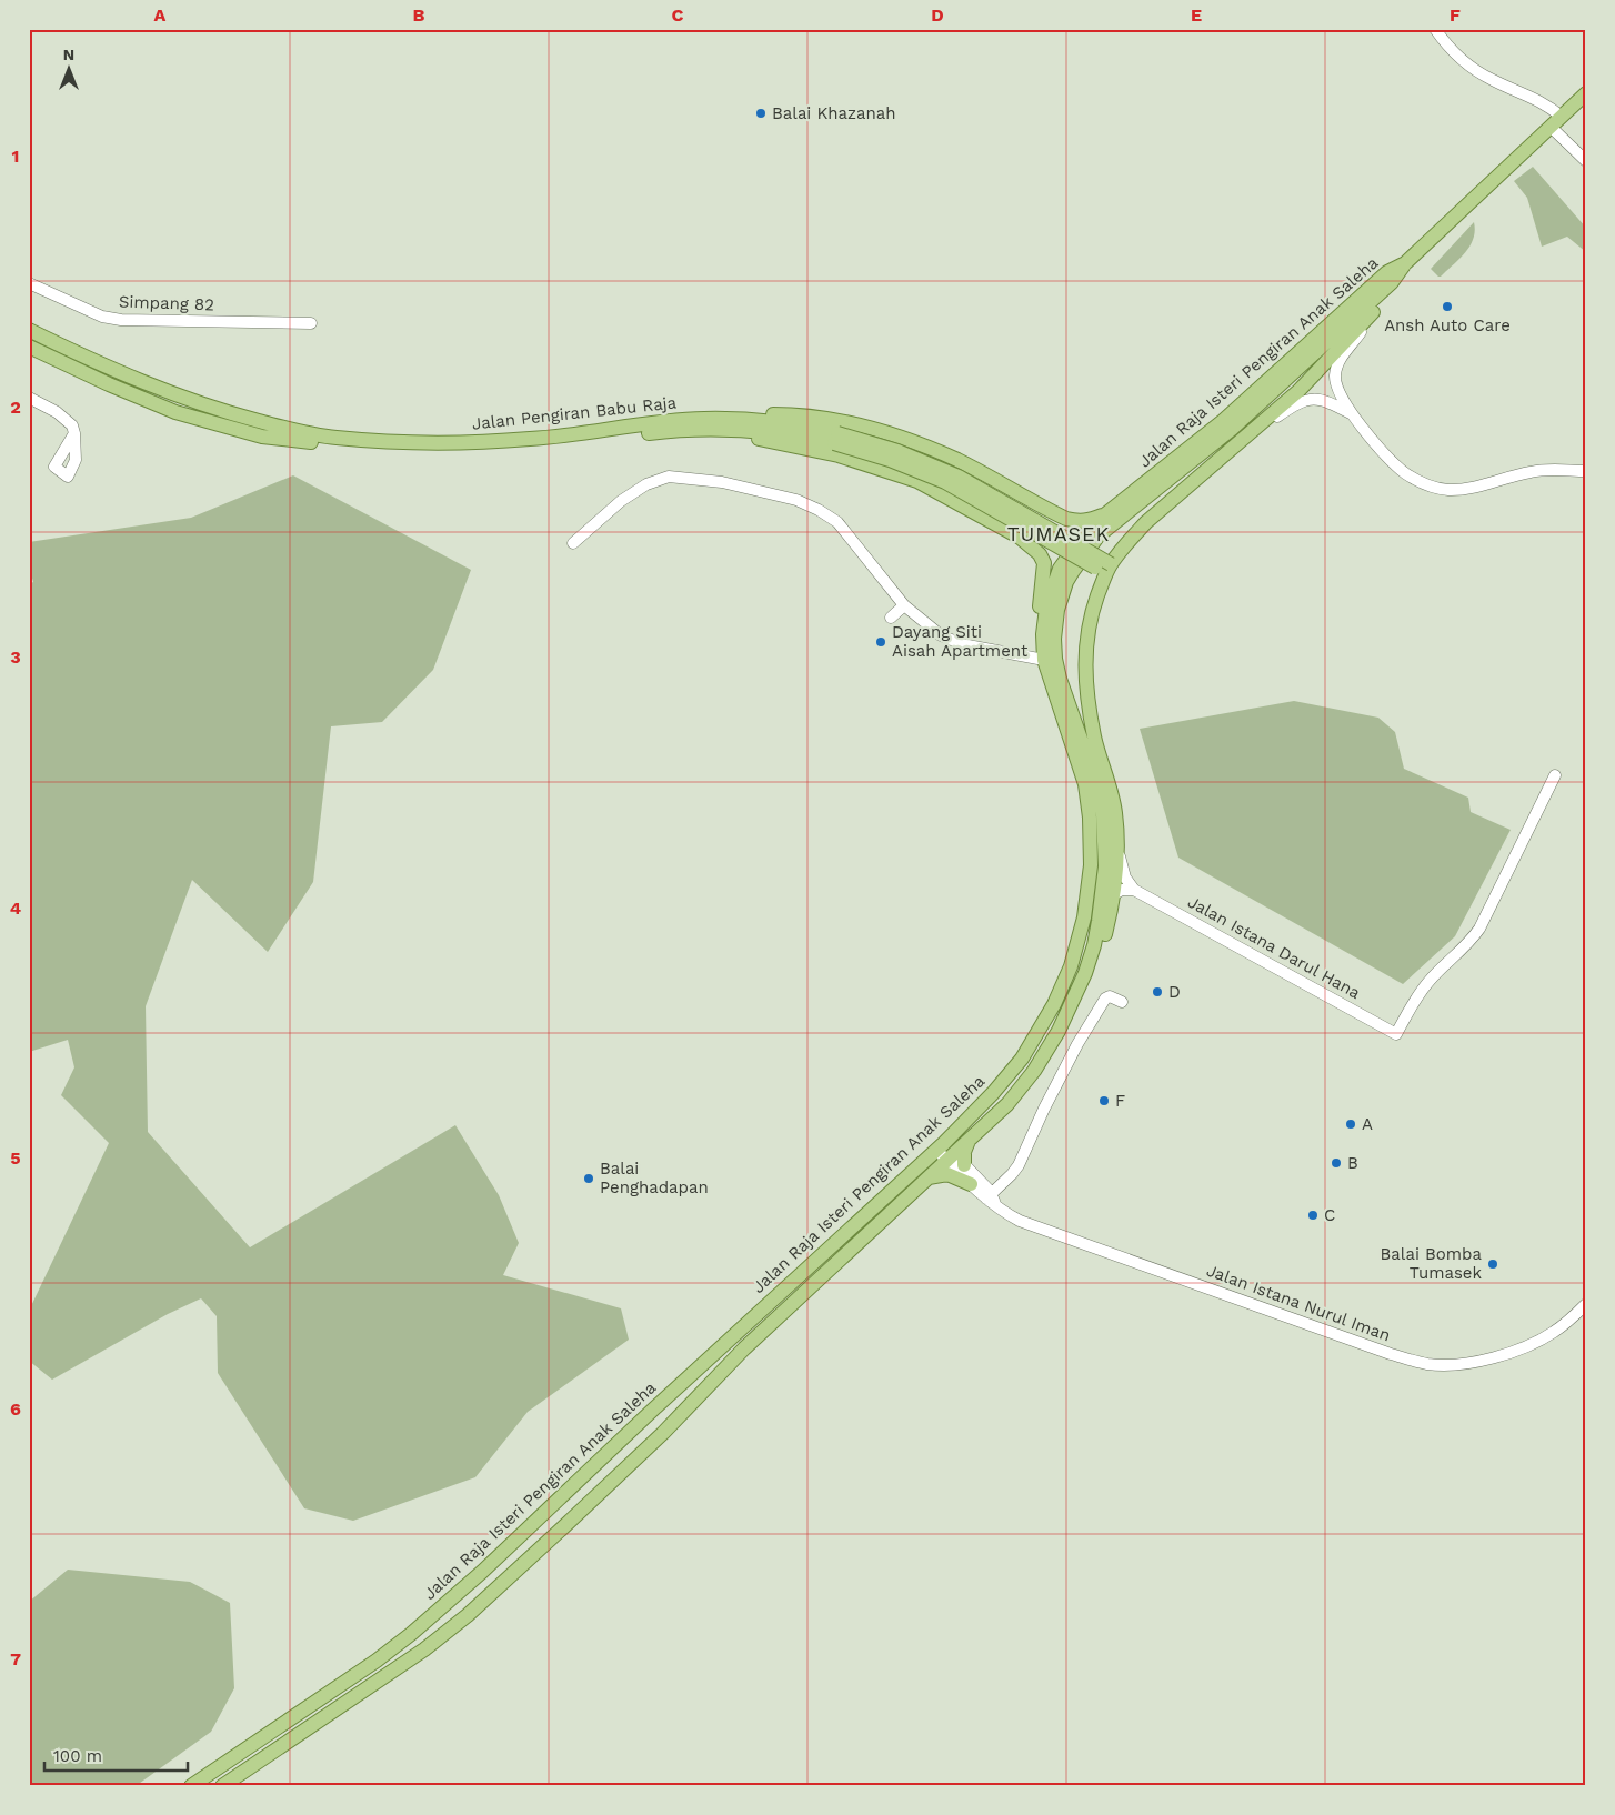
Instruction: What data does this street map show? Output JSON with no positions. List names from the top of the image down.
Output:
{
  "streets": {
    "main road": ["Jalan Raja Isteri Pengiran Anak Saleha", "Jalan Pengiran Babu Raja"],
    "street": ["Simpang 82", "Jalan Istana Darul Hana", "Jalan Istana Nurul Iman"]
  },
  "crossings": [
    ["Jalan Raja Isteri Pengiran Anak Saleha", "Jalan Istana Nurul Iman"]
  ],
  "districts": ["TUMASEK"],
  "places": [
    "Balai Khazanah",
    "Ansh Auto Care",
    "Dayang Siti Aisah Apartment",
    "D",
    "F",
    "A",
    "B",
    "Balai Penghadapan",
    "C",
    "Balai Bomba Tumasek"
  ],
  "scale_bar": "100 m",
  "north": "top",
  "grid": {
    "columns": [
      "A",
      "B",
      "C",
      "D",
      "E",
      "F"
    ],
    "rows": [
      "1",
      "2",
      "3",
      "4",
      "5",
      "6",
      "7"
    ]
  }
}
